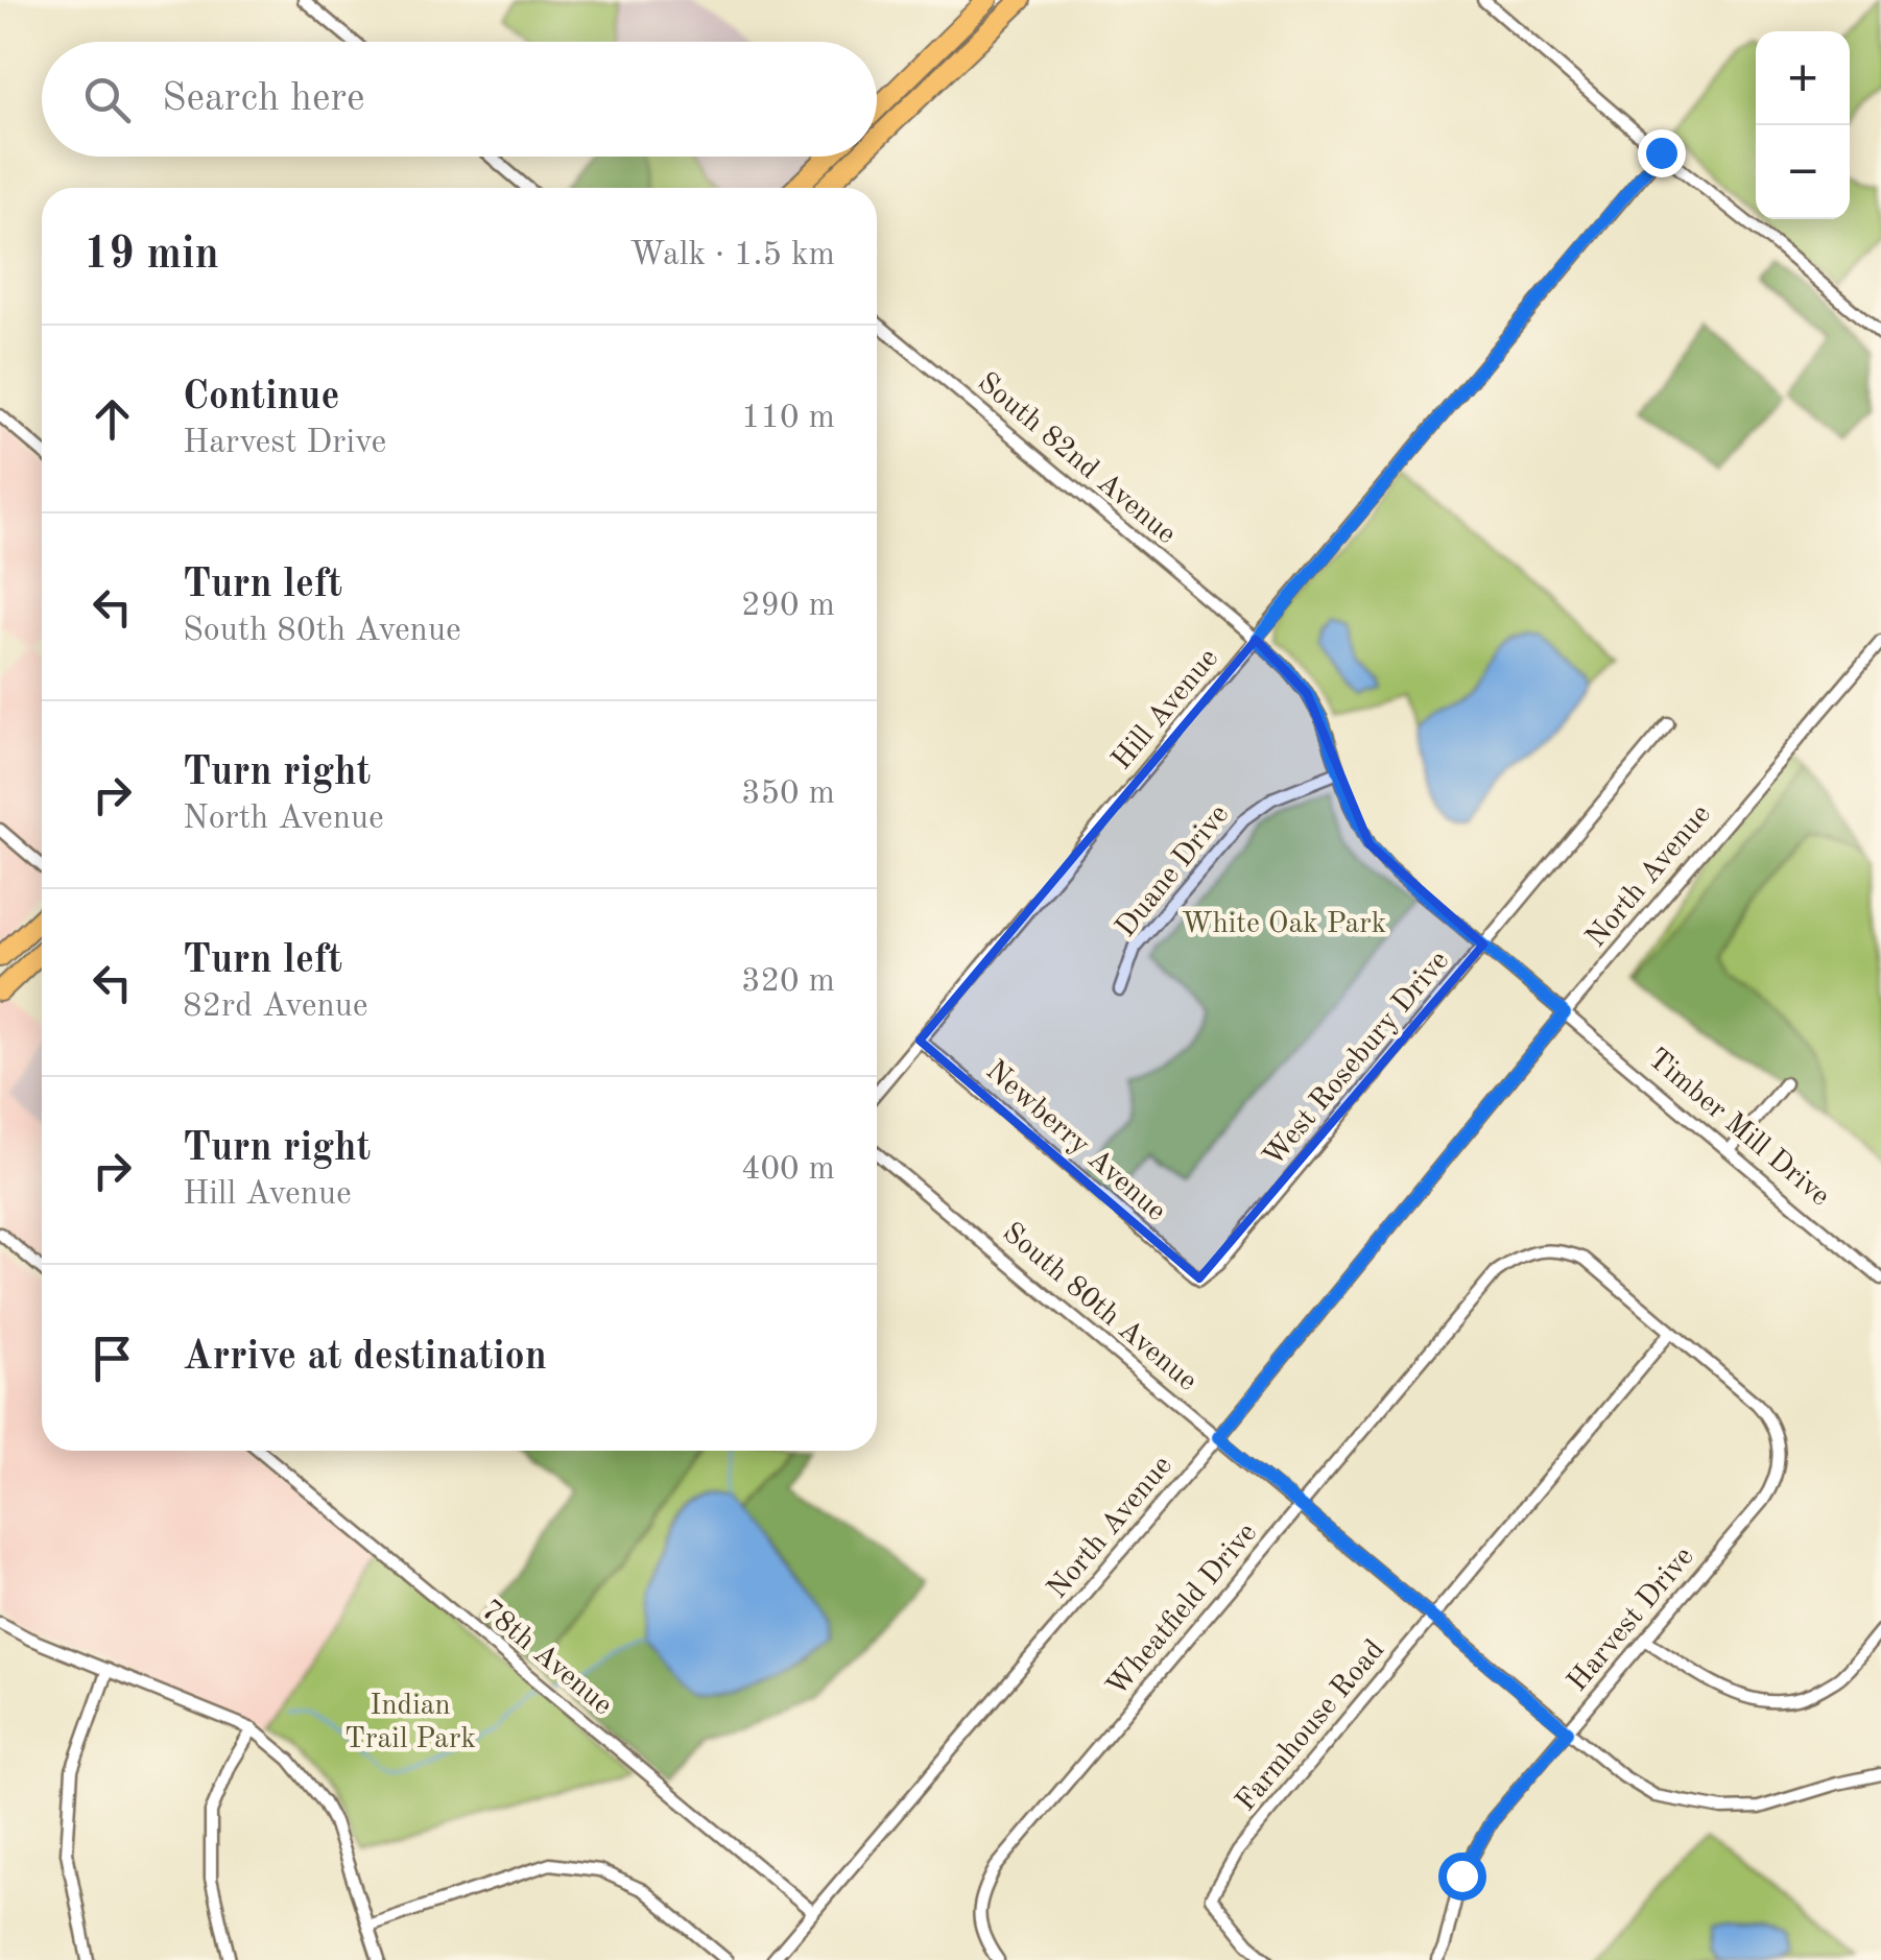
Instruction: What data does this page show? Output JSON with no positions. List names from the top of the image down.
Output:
{
  "streets": {
    "street": [
      "South 82nd Avenue",
      "Hill Avenue",
      "Duane Drive",
      "North Avenue",
      "West Rosebury Drive",
      "Timber Mill Drive",
      "Newberry Avenue",
      "South 80th Avenue",
      "Wheatfield Drive",
      "Harvest Drive",
      "78th Avenue",
      "Farmhouse Road"
    ]
  },
  "crossings": [
    ["South 82nd Avenue", "Hill Avenue"],
    ["South 82nd Avenue", "Duane Drive"],
    ["South 82nd Avenue", "Timber Mill Drive"],
    ["Hill Avenue", "Newberry Avenue"],
    ["Duane Drive", "Timber Mill Drive"],
    ["North Avenue", "Timber Mill Drive"],
    ["North Avenue", "South 80th Avenue"],
    ["North Avenue", "78th Avenue"],
    ["West Rosebury Drive", "Timber Mill Drive"],
    ["West Rosebury Drive", "Newberry Avenue"],
    ["South 80th Avenue", "Wheatfield Drive"],
    ["South 80th Avenue", "Harvest Drive"],
    ["South 80th Avenue", "Farmhouse Road"],
    ["Wheatfield Drive", "Harvest Drive"],
    ["Wheatfield Drive", "Farmhouse Road"],
    ["Harvest Drive", "Farmhouse Road"]
  ],
  "parks": ["White Oak Park", "Indian Trail Park"],
  "page": {
    "map_buttons": ["+", "−"],
    "search": "Search here",
    "heading": ["19 min", "Walk · 1.5 km"],
    "list": [
      ["Continue", "Harvest Drive", "110 m"],
      ["Turn left", "South 80th Avenue", "290 m"],
      ["Turn right", "North Avenue", "350 m"],
      ["Turn left", "82rd Avenue", "320 m"],
      ["Turn right", "Hill Avenue", "400 m"],
      "Arrive at destination"
    ]
  }
}
